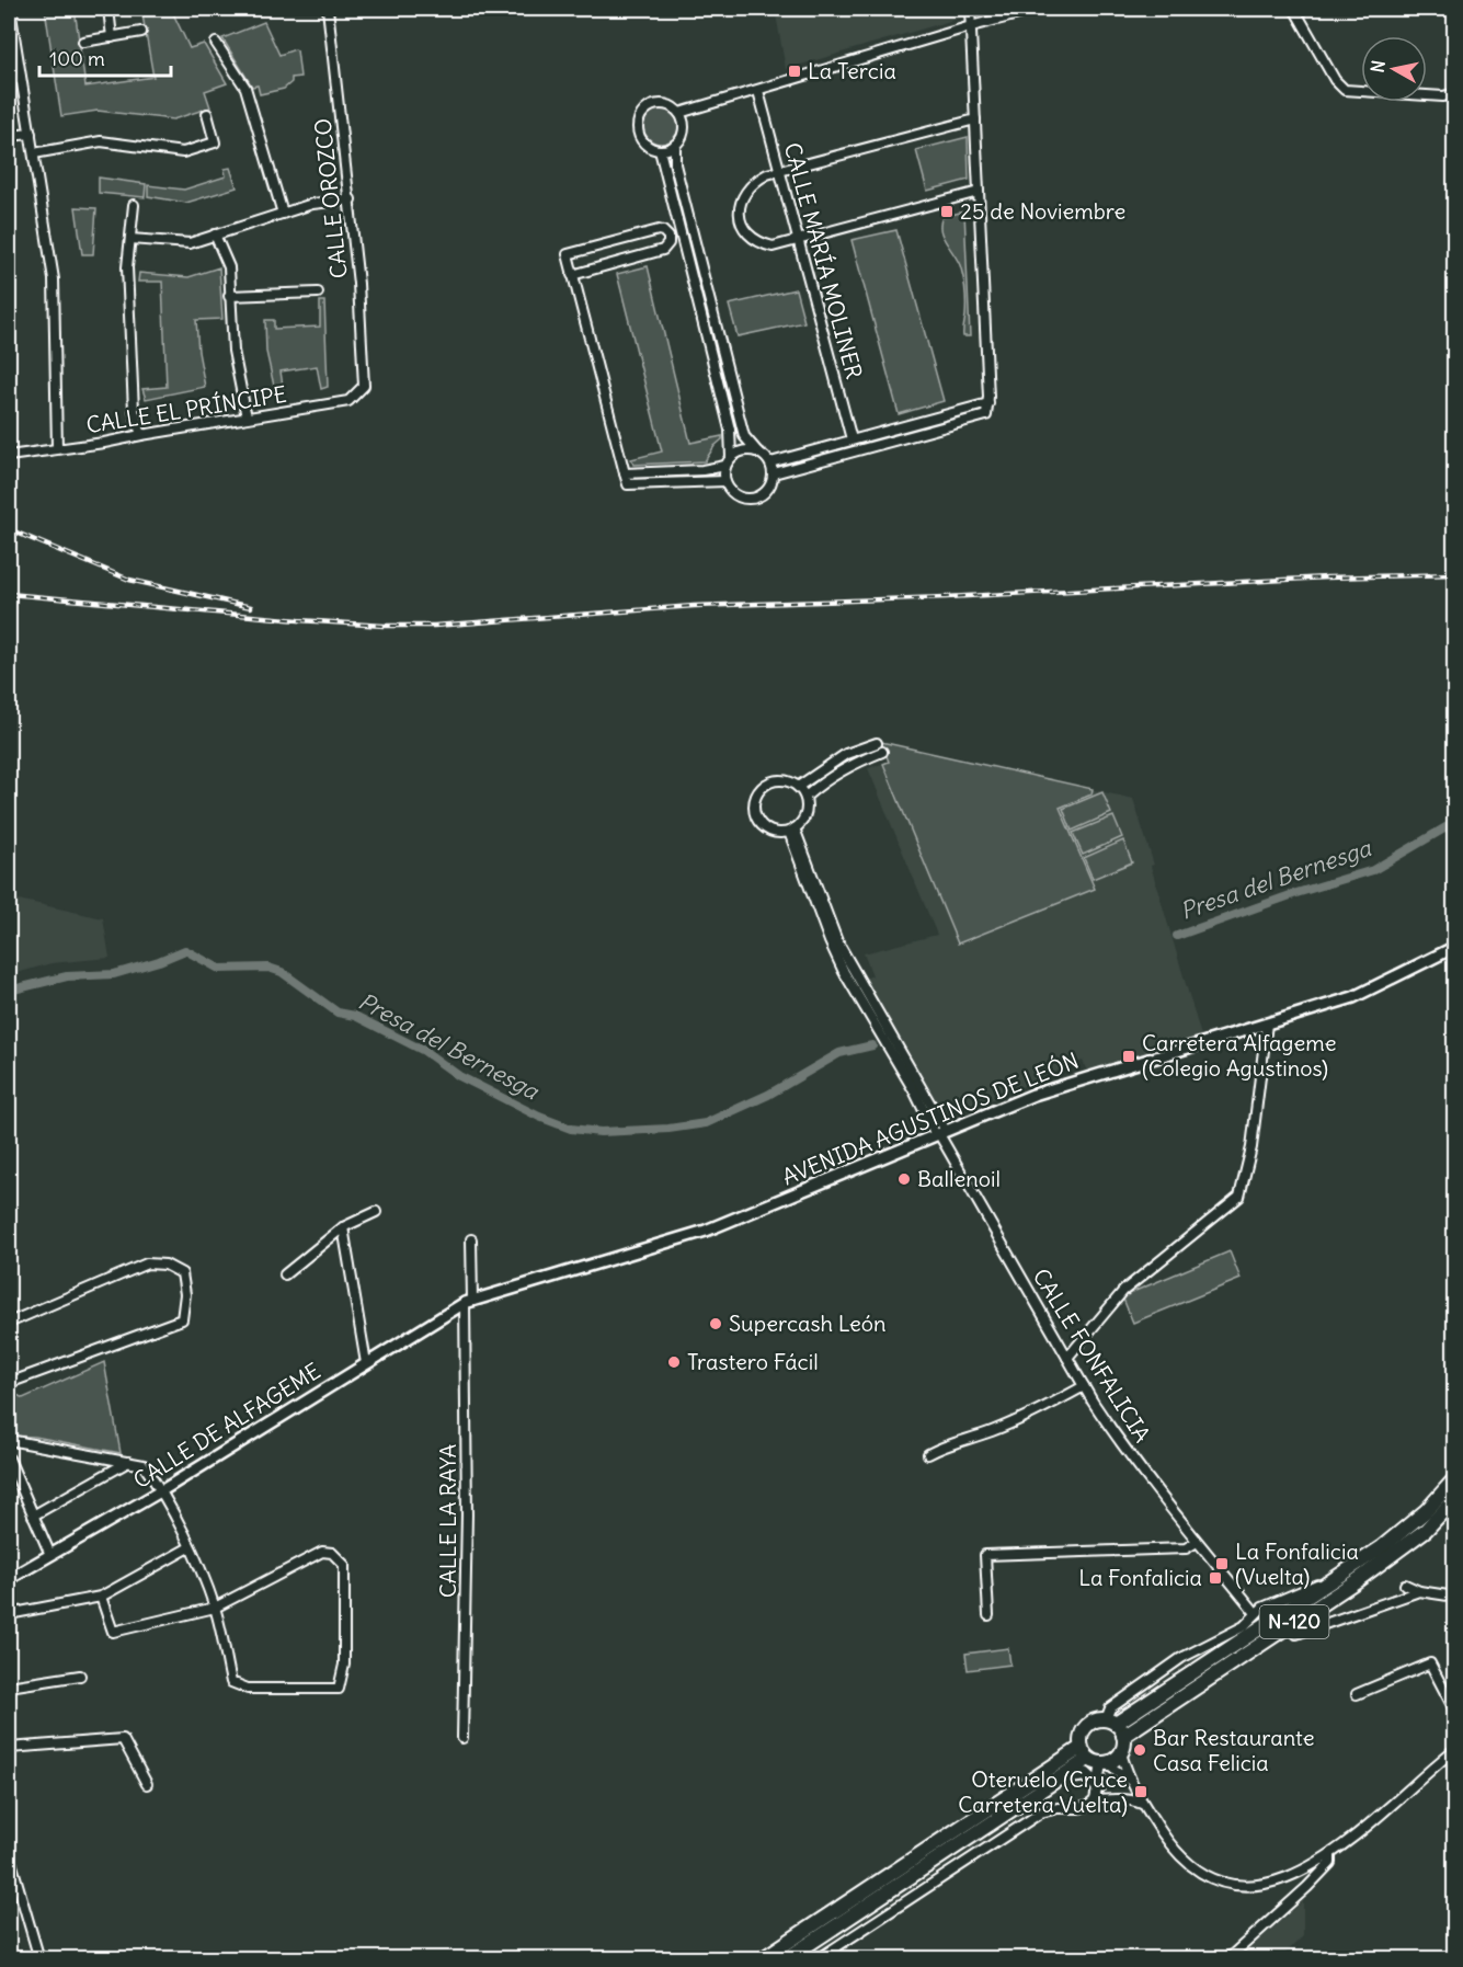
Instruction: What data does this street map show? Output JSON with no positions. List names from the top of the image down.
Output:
{
  "streets": {
    "highway": ["N-120"],
    "street": [
      "CALLE OROZCO",
      "CALLE MARÍA MOLINER",
      "CALLE EL PRÍNCIPE",
      "AVENIDA AGUSTINOS DE LEÓN",
      "CALLE FONFALICIA",
      "CALLE DE ALFAGEME",
      "CALLE LA RAYA"
    ]
  },
  "crossings": [
    ["CALLE OROZCO", "CALLE EL PRÍNCIPE"],
    ["AVENIDA AGUSTINOS DE LEÓN", "CALLE FONFALICIA"],
    ["AVENIDA AGUSTINOS DE LEÓN", "CALLE DE ALFAGEME"],
    ["AVENIDA AGUSTINOS DE LEÓN", "CALLE LA RAYA"],
    ["CALLE DE ALFAGEME", "CALLE LA RAYA"]
  ],
  "water": ["Presa del Bernesga"],
  "places": {
    "transit": [
      "La Tercia",
      "25 de Noviembre",
      "Carretera Alfageme (Colegio Agustinos)",
      "La Fonfalicia (Vuelta)",
      "La Fonfalicia",
      "Oteruelo (Cruce Carretera Vuelta)"
    ],
    "other": [
      "Ballenoil",
      "Supercash León",
      "Trastero Fácil",
      "Bar Restaurante Casa Felicia"
    ]
  },
  "scale_bar": "100 m",
  "north": "left"
}
